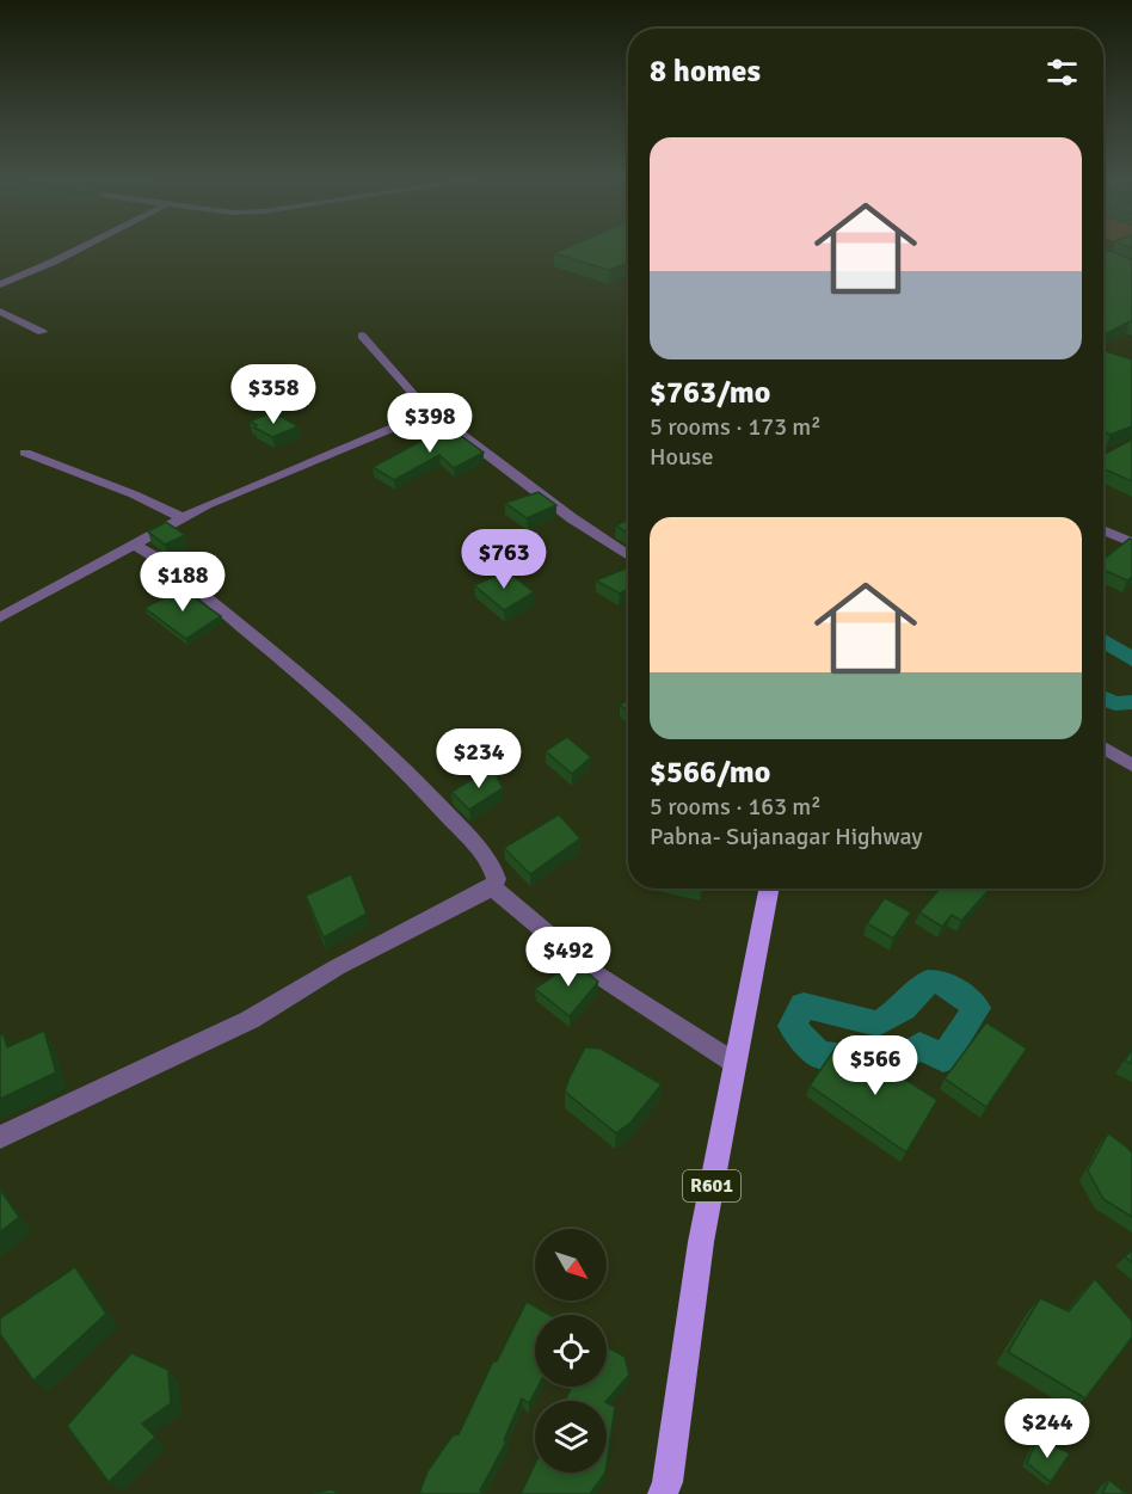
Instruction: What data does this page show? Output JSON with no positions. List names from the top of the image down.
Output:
{
  "streets": {
    "main road": ["R601"]
  },
  "north": "bottom right",
  "page": {
    "heading": "8 homes",
    "list": [
      {
        "name": "$763/mo",
        "note": "5 rooms · 173 m² · House"
      },
      {
        "name": "$566/mo",
        "note": "5 rooms · 163 m² · Pabna- Sujanagar Highway"
      }
    ],
    "price": [
      "$358",
      "$398",
      "$763",
      "$188",
      "$234",
      "$492",
      "$566",
      "$244"
    ]
  }
}
